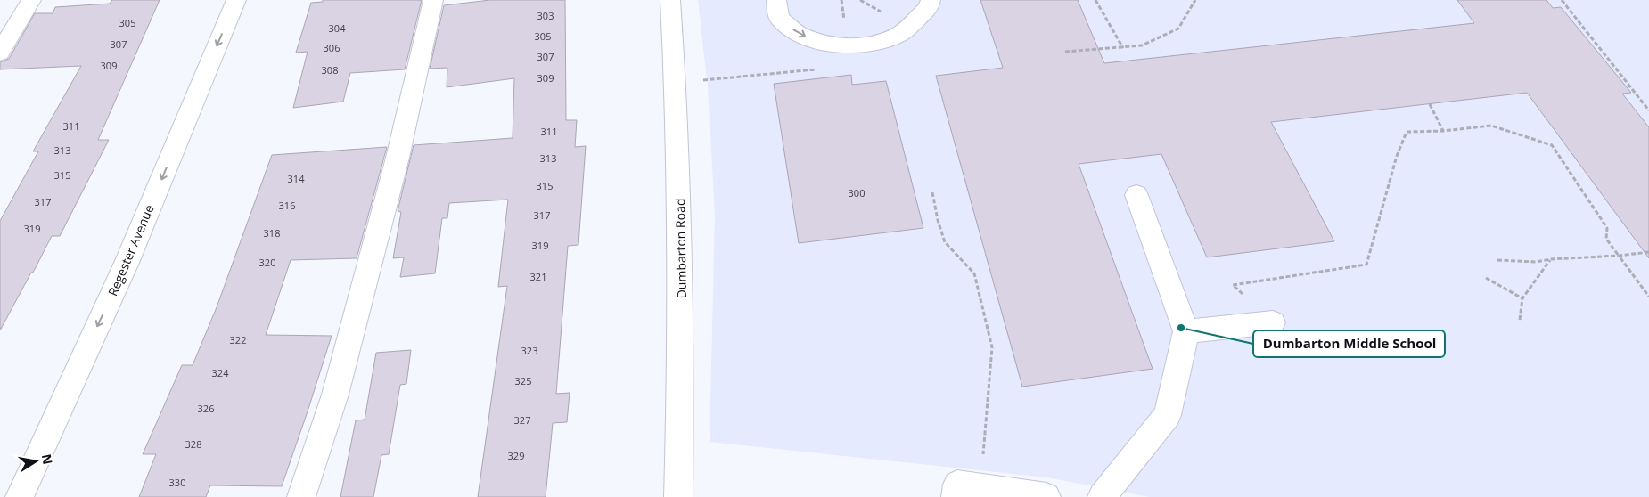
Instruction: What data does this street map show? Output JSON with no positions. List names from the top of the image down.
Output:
{
  "streets": {
    "street": ["Dumbarton Road", "Regester Avenue"]
  },
  "places": ["Dumbarton Middle School"],
  "house_numbers": [
    "303",
    "305",
    "304",
    "305",
    "307",
    "306",
    "307",
    "309",
    "308",
    "309",
    "311",
    "311",
    "313",
    "313",
    "315",
    "314",
    "315",
    "300",
    "317",
    "316",
    "317",
    "319",
    "318",
    "319",
    "320",
    "321",
    "322",
    "323",
    "324",
    "325",
    "326",
    "327",
    "328",
    "329",
    "330"
  ],
  "north": "right"
}
